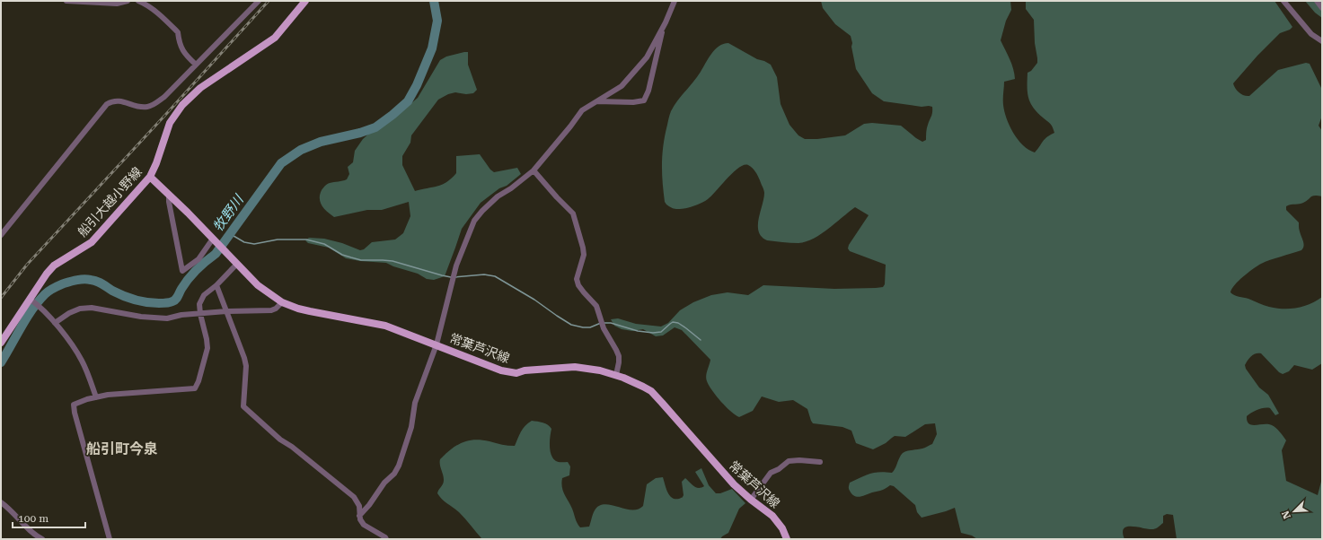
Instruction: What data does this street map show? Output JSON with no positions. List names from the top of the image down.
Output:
{
  "streets": {
    "main road": ["船引大越小野線", "常葉芦沢線"]
  },
  "crossings": [
    ["船引大越小野線", "常葉芦沢線"]
  ],
  "districts": ["船引町今泉"],
  "water": ["牧野川"],
  "scale_bar": "100 m",
  "north": "bottom left"
}
